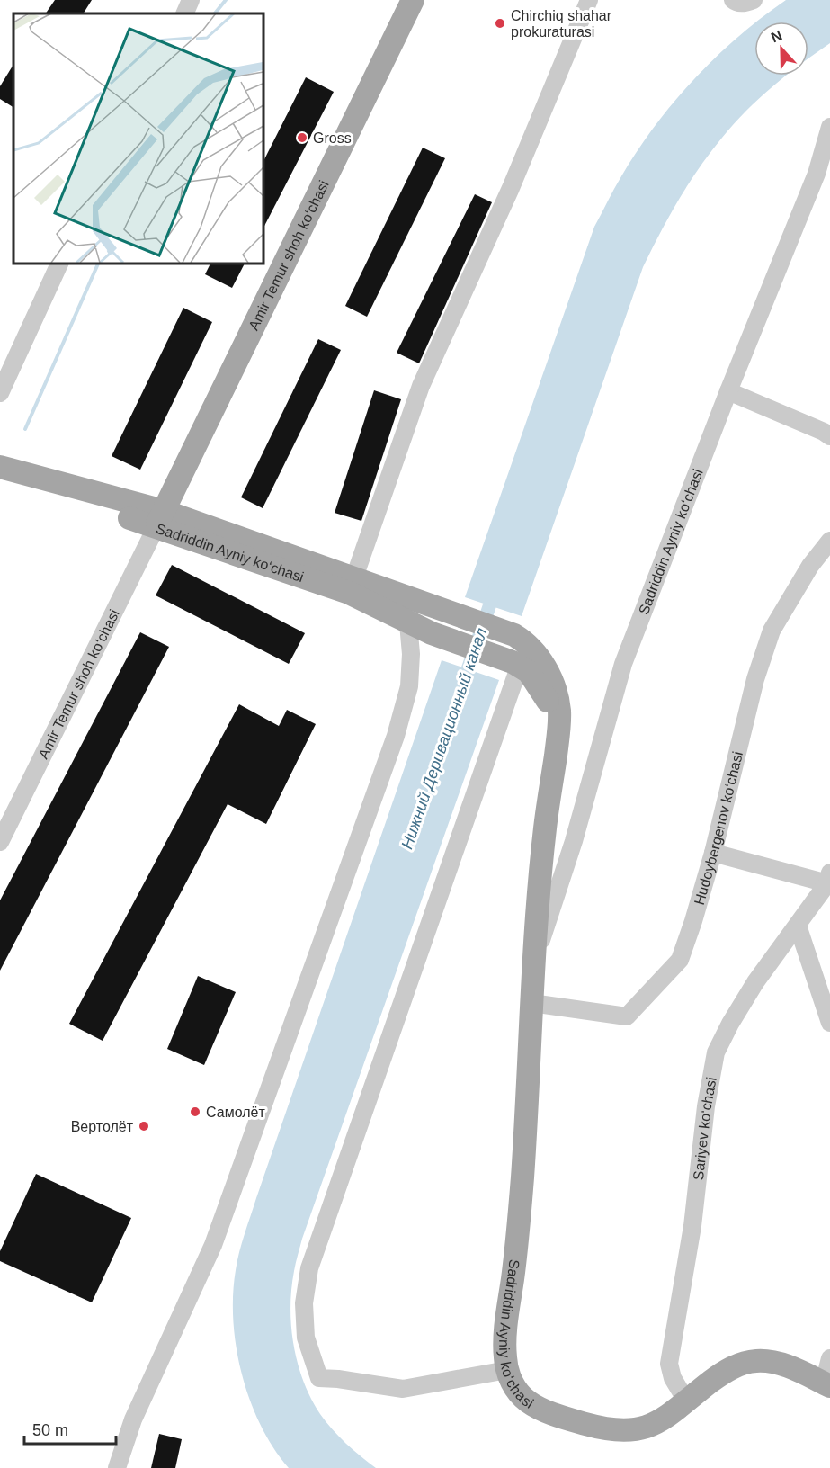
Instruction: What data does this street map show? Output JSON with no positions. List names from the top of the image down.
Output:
{
  "streets": {
    "main road": ["Amir Temur shoh ko‘chasi", "Sadriddin Ayniy ko‘chasi"],
    "street": ["Hudoybergenov ko‘chasi", "Sariyev ko‘chasi"]
  },
  "crossings": [
    ["Amir Temur shoh ko‘chasi", "Sadriddin Ayniy ko‘chasi"],
    ["Sadriddin Ayniy ko‘chasi", "Hudoybergenov ko‘chasi"],
    ["Sadriddin Ayniy ko‘chasi", "Sariyev ko‘chasi"]
  ],
  "water": ["Нижний Деривационный канал"],
  "places": [
    "Chirchiq shahar prokuraturasi",
    "Gross",
    "Самолёт",
    "Вертолёт"
  ],
  "scale_bar": "50 m",
  "north": "top"
}
